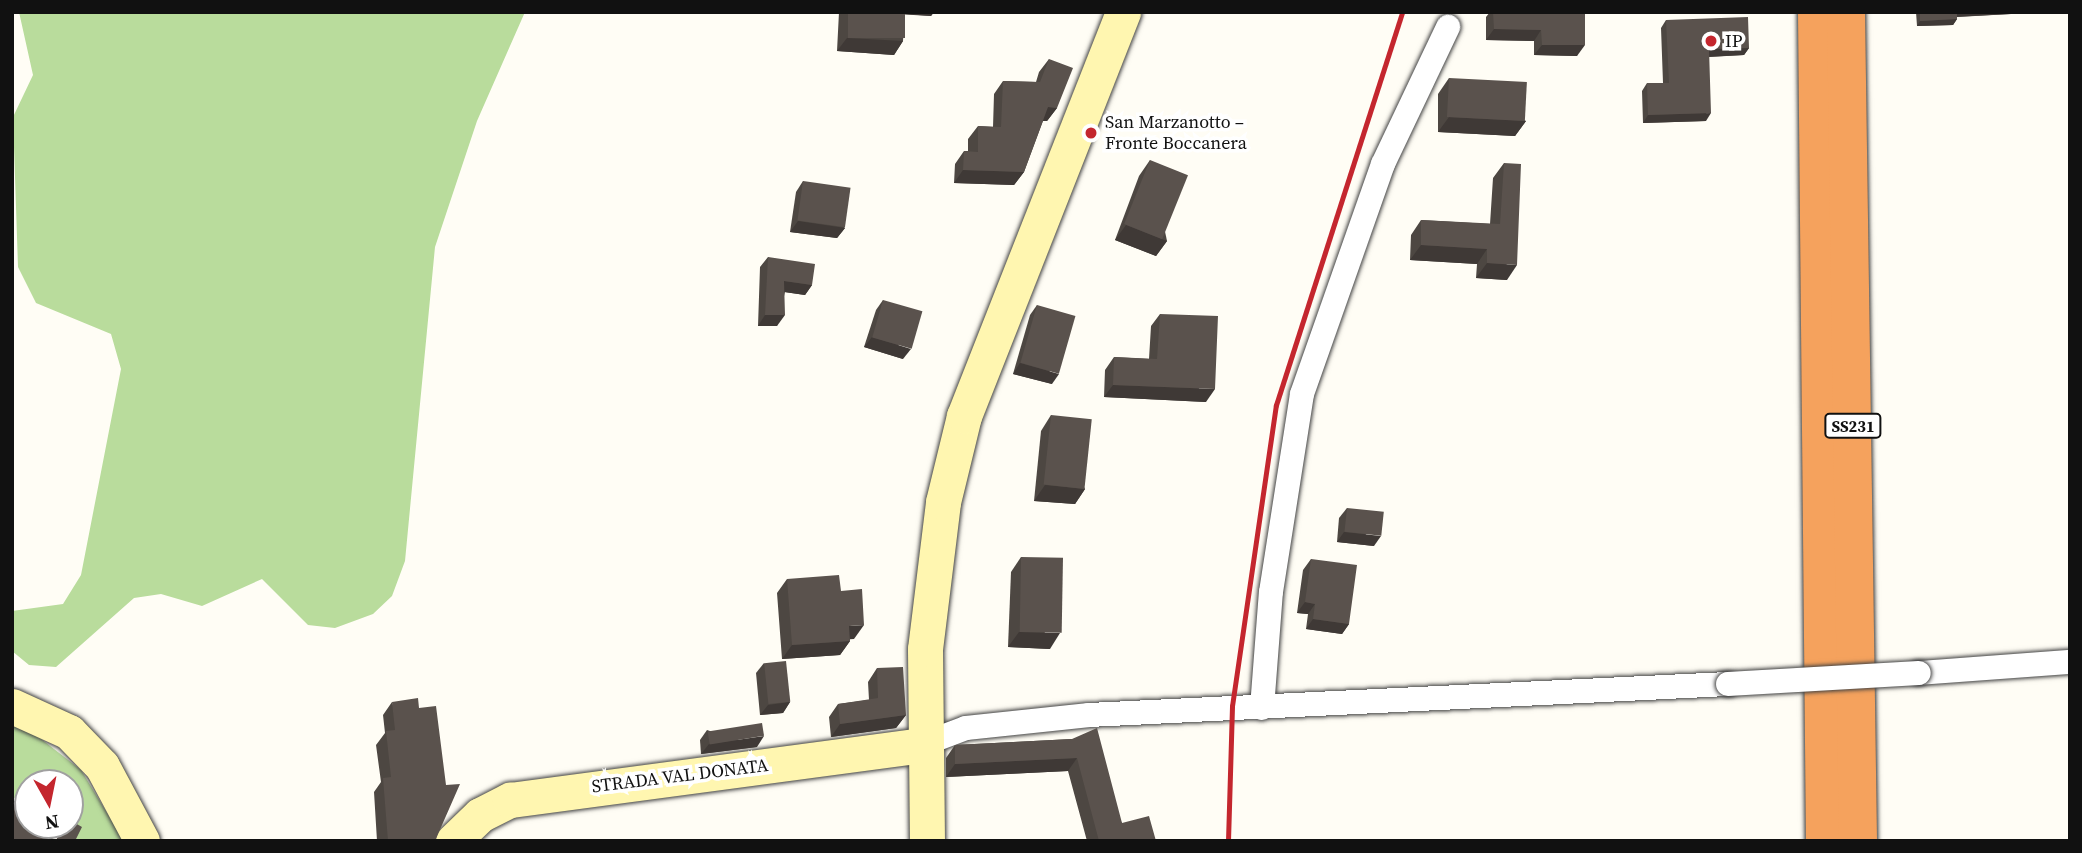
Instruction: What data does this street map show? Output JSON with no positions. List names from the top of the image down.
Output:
{
  "streets": {
    "highway": ["SS231"],
    "main road": ["STRADA VAL DONATA"]
  },
  "places": ["IP", "San Marzanotto – Fronte Boccanera"],
  "north": "bottom"
}
